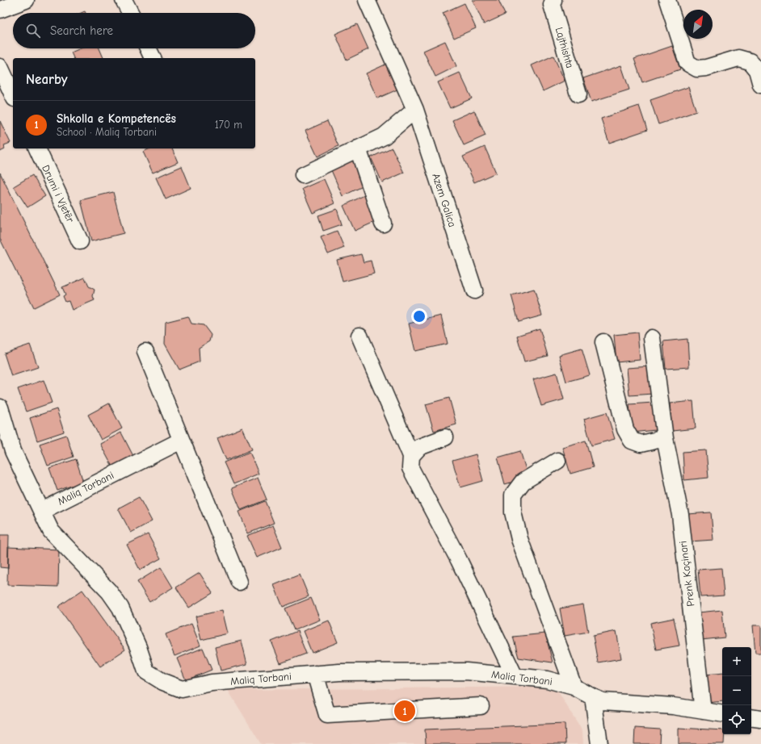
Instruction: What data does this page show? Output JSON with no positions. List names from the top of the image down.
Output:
{
  "streets": {
    "street": [
      "Lajthishta",
      "Drumi i Vjetër",
      "Azem Galica",
      "Maliq Torbani",
      "Prenk Kaçinari"
    ]
  },
  "crossings": [
    ["Maliq Torbani", "Prenk Kaçinari"]
  ],
  "north": "top right",
  "page": {
    "search": "Search here",
    "heading": "Nearby",
    "list": [
      {
        "mark": "1",
        "name": "Shkolla e Kompetencës",
        "note": "School · Maliq Torbani",
        "value": "170 m"
      }
    ],
    "map_buttons": ["+", "−"],
    "pins": "1"
  }
}
